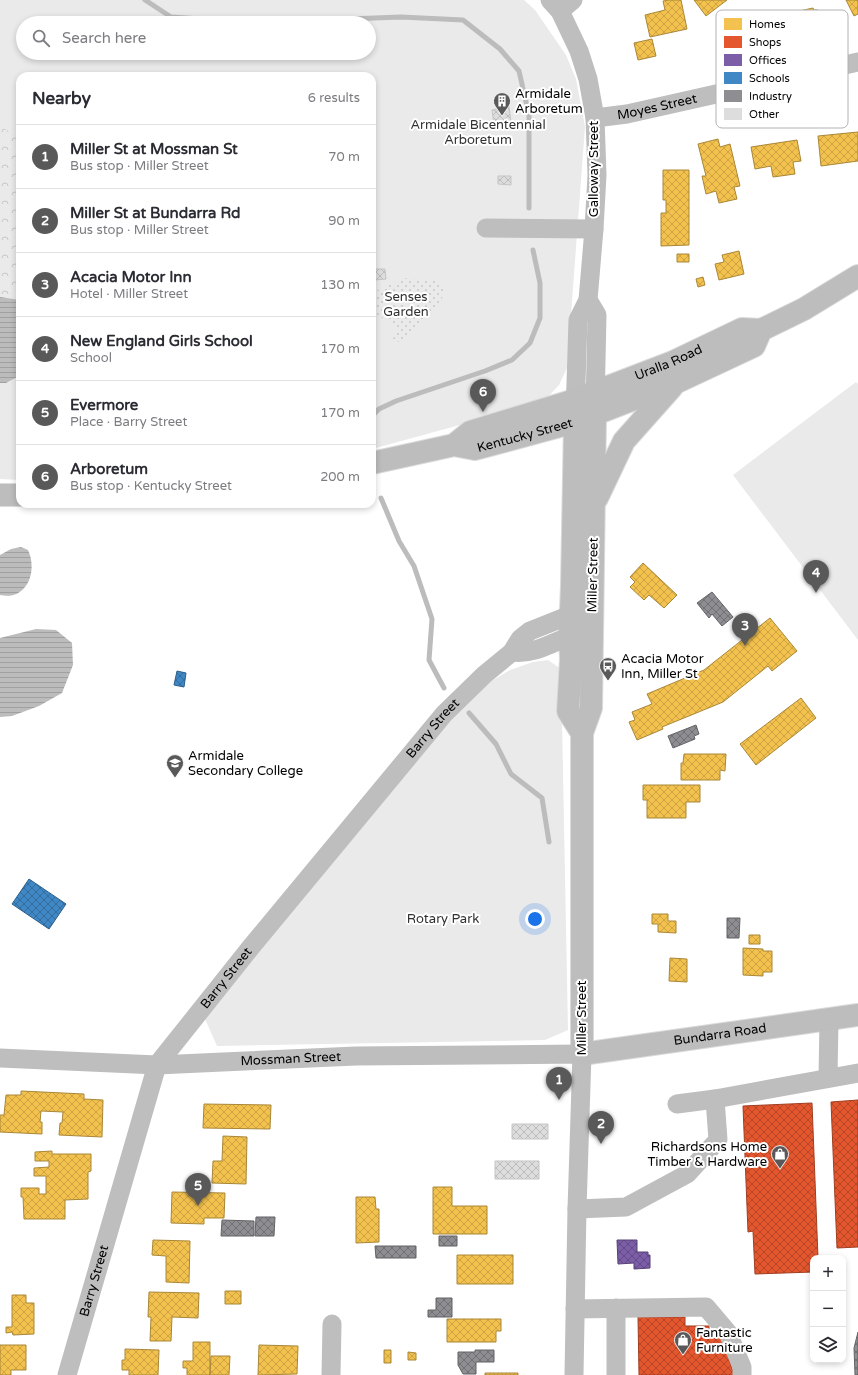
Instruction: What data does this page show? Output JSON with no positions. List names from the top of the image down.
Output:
{
  "streets": {
    "main road": [
      "Uralla Road",
      "Kentucky Street",
      "Miller Street",
      "Bundarra Road"
    ],
    "street": [
      "Moyes Street",
      "Galloway Street",
      "Barry Street",
      "Mossman Street"
    ]
  },
  "crossings": [
    ["Moyes Street", "Galloway Street"],
    ["Galloway Street", "Uralla Road"],
    ["Galloway Street", "Kentucky Street"],
    ["Galloway Street", "Miller Street"],
    ["Uralla Road", "Kentucky Street"],
    ["Uralla Road", "Miller Street"],
    ["Kentucky Street", "Miller Street"],
    ["Miller Street", "Barry Street"],
    ["Miller Street", "Bundarra Road"],
    ["Miller Street", "Mossman Street"],
    ["Barry Street", "Mossman Street"],
    ["Bundarra Road", "Mossman Street"]
  ],
  "parks": ["Armidale Bicentennial Arboretum", "Senses Garden", "Rotary Park"],
  "places": {
    "building": ["Armidale Arboretum"],
    "bus stop": ["Acacia Motor Inn, Miller St"],
    "school or university": ["Armidale Secondary College"],
    "shop": ["Richardsons Home Timber & Hardware", "Fantastic Furniture"]
  },
  "legend": [
    "Homes",
    "Shops",
    "Offices",
    "Schools",
    "Industry",
    "Other"
  ],
  "page": {
    "search": "Search here",
    "heading": ["Nearby", "6 results"],
    "list": [
      {
        "mark": "1",
        "name": "Miller St at Mossman St",
        "note": "Bus stop · Miller Street",
        "value": "70 m"
      },
      {
        "mark": "2",
        "name": "Miller St at Bundarra Rd",
        "note": "Bus stop · Miller Street",
        "value": "90 m"
      },
      {
        "mark": "3",
        "name": "Acacia Motor Inn",
        "note": "Hotel · Miller Street",
        "value": "130 m"
      },
      {
        "mark": "4",
        "name": "New England Girls School",
        "note": "School",
        "value": "170 m"
      },
      {
        "mark": "5",
        "name": "Evermore",
        "note": "Place · Barry Street",
        "value": "170 m"
      },
      {
        "mark": "6",
        "name": "Arboretum",
        "note": "Bus stop · Kentucky Street",
        "value": "200 m"
      }
    ],
    "pins": [
      "6",
      "4",
      "3",
      "1",
      "2",
      "5"
    ],
    "map_buttons": ["+", "−"]
  }
}
